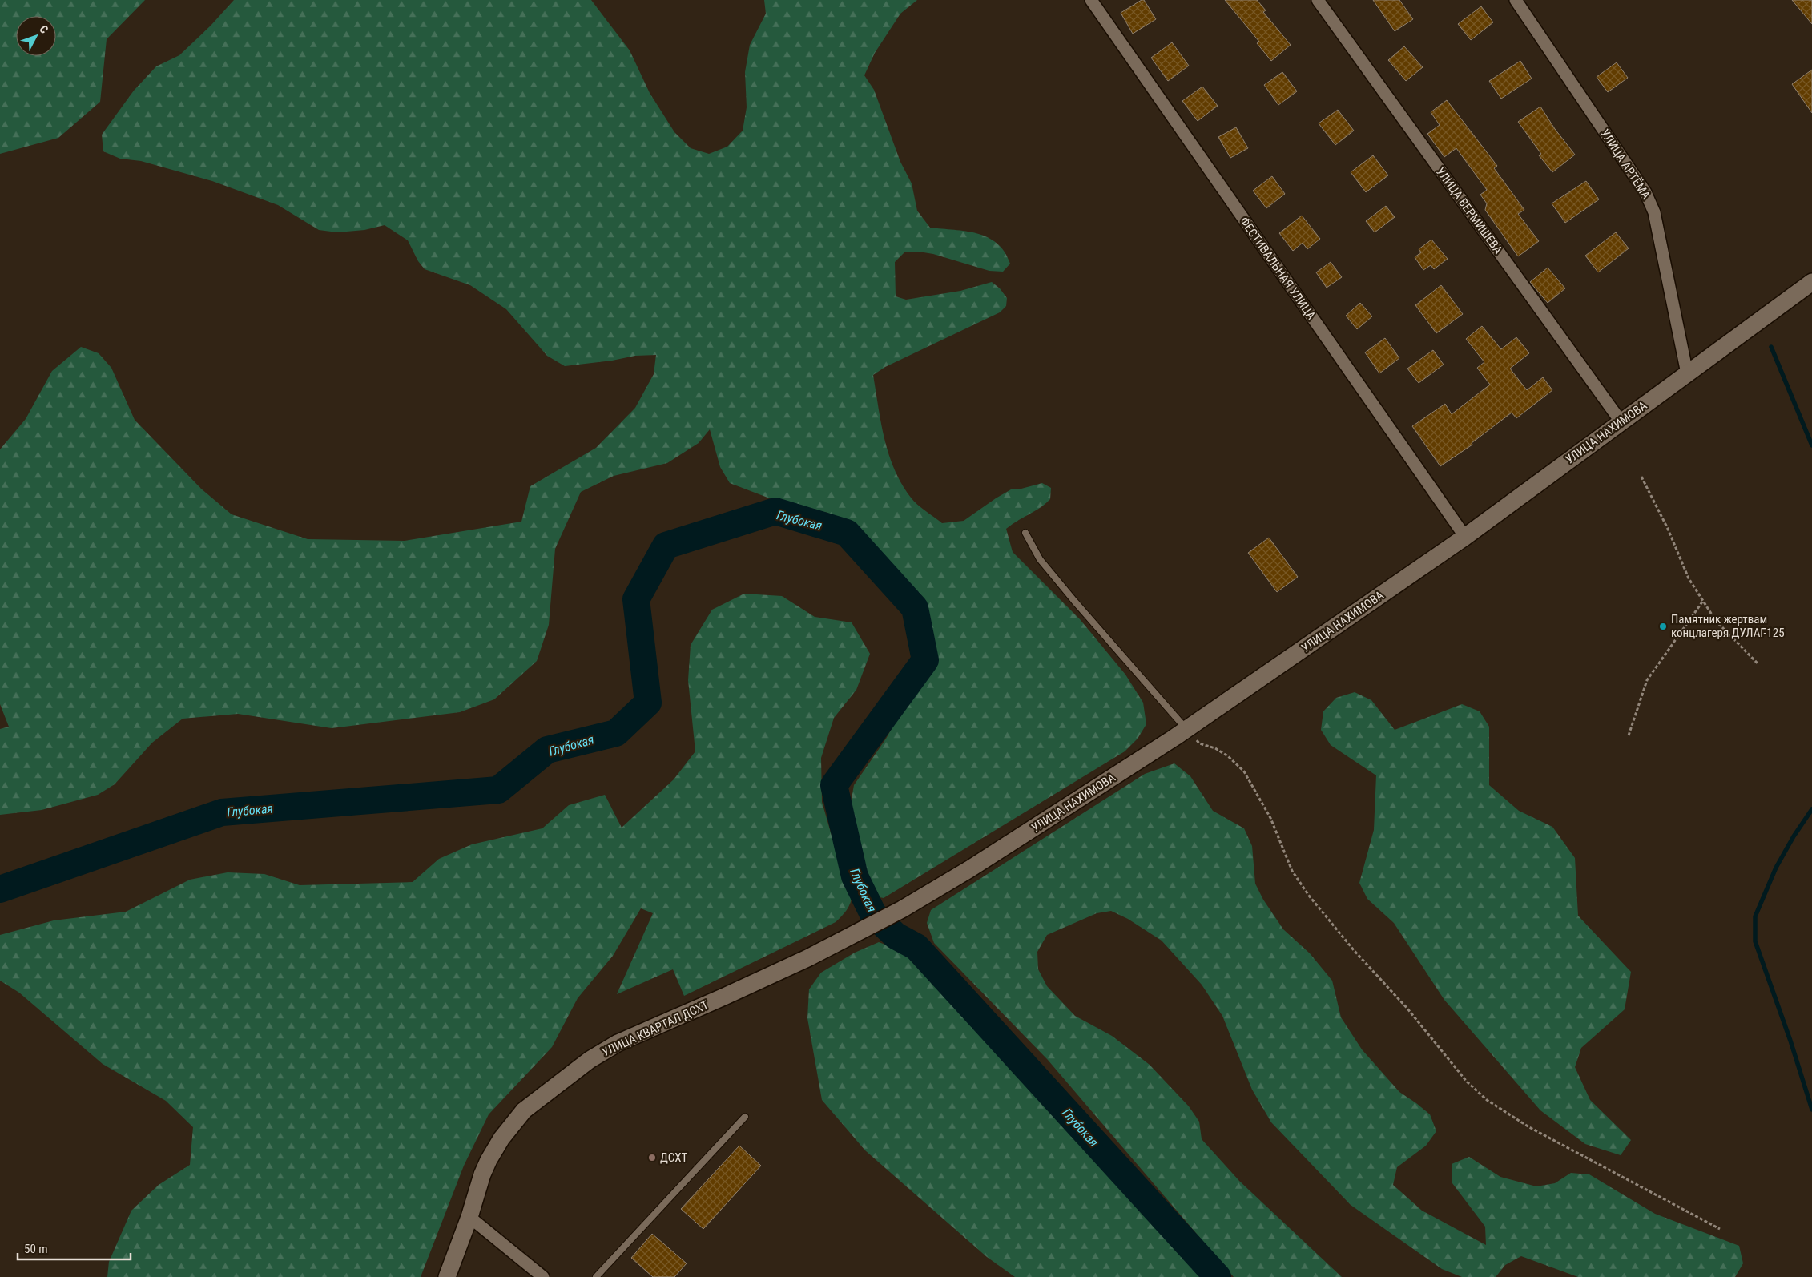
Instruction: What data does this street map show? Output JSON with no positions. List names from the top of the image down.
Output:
{
  "streets": {
    "street": [
      "УЛИЦА АРТЁМА",
      "УЛИЦА ВЕРМИШЕВА",
      "ФЕСТИВАЛЬНАЯ УЛИЦА",
      "УЛИЦА НАХИМОВА",
      "УЛИЦА КВАРТАЛ ДСХТ"
    ]
  },
  "crossings": [
    ["УЛИЦА АРТЁМА", "УЛИЦА НАХИМОВА"],
    ["УЛИЦА ВЕРМИШЕВА", "УЛИЦА НАХИМОВА"],
    ["ФЕСТИВАЛЬНАЯ УЛИЦА", "УЛИЦА НАХИМОВА"],
    ["УЛИЦА НАХИМОВА", "УЛИЦА КВАРТАЛ ДСХТ"]
  ],
  "water": ["Глубокая"],
  "places": ["Памятник жертвам концлагеря ДУЛАГ-125", "ДСХТ"],
  "scale_bar": "50 m",
  "north": "top right"
}
